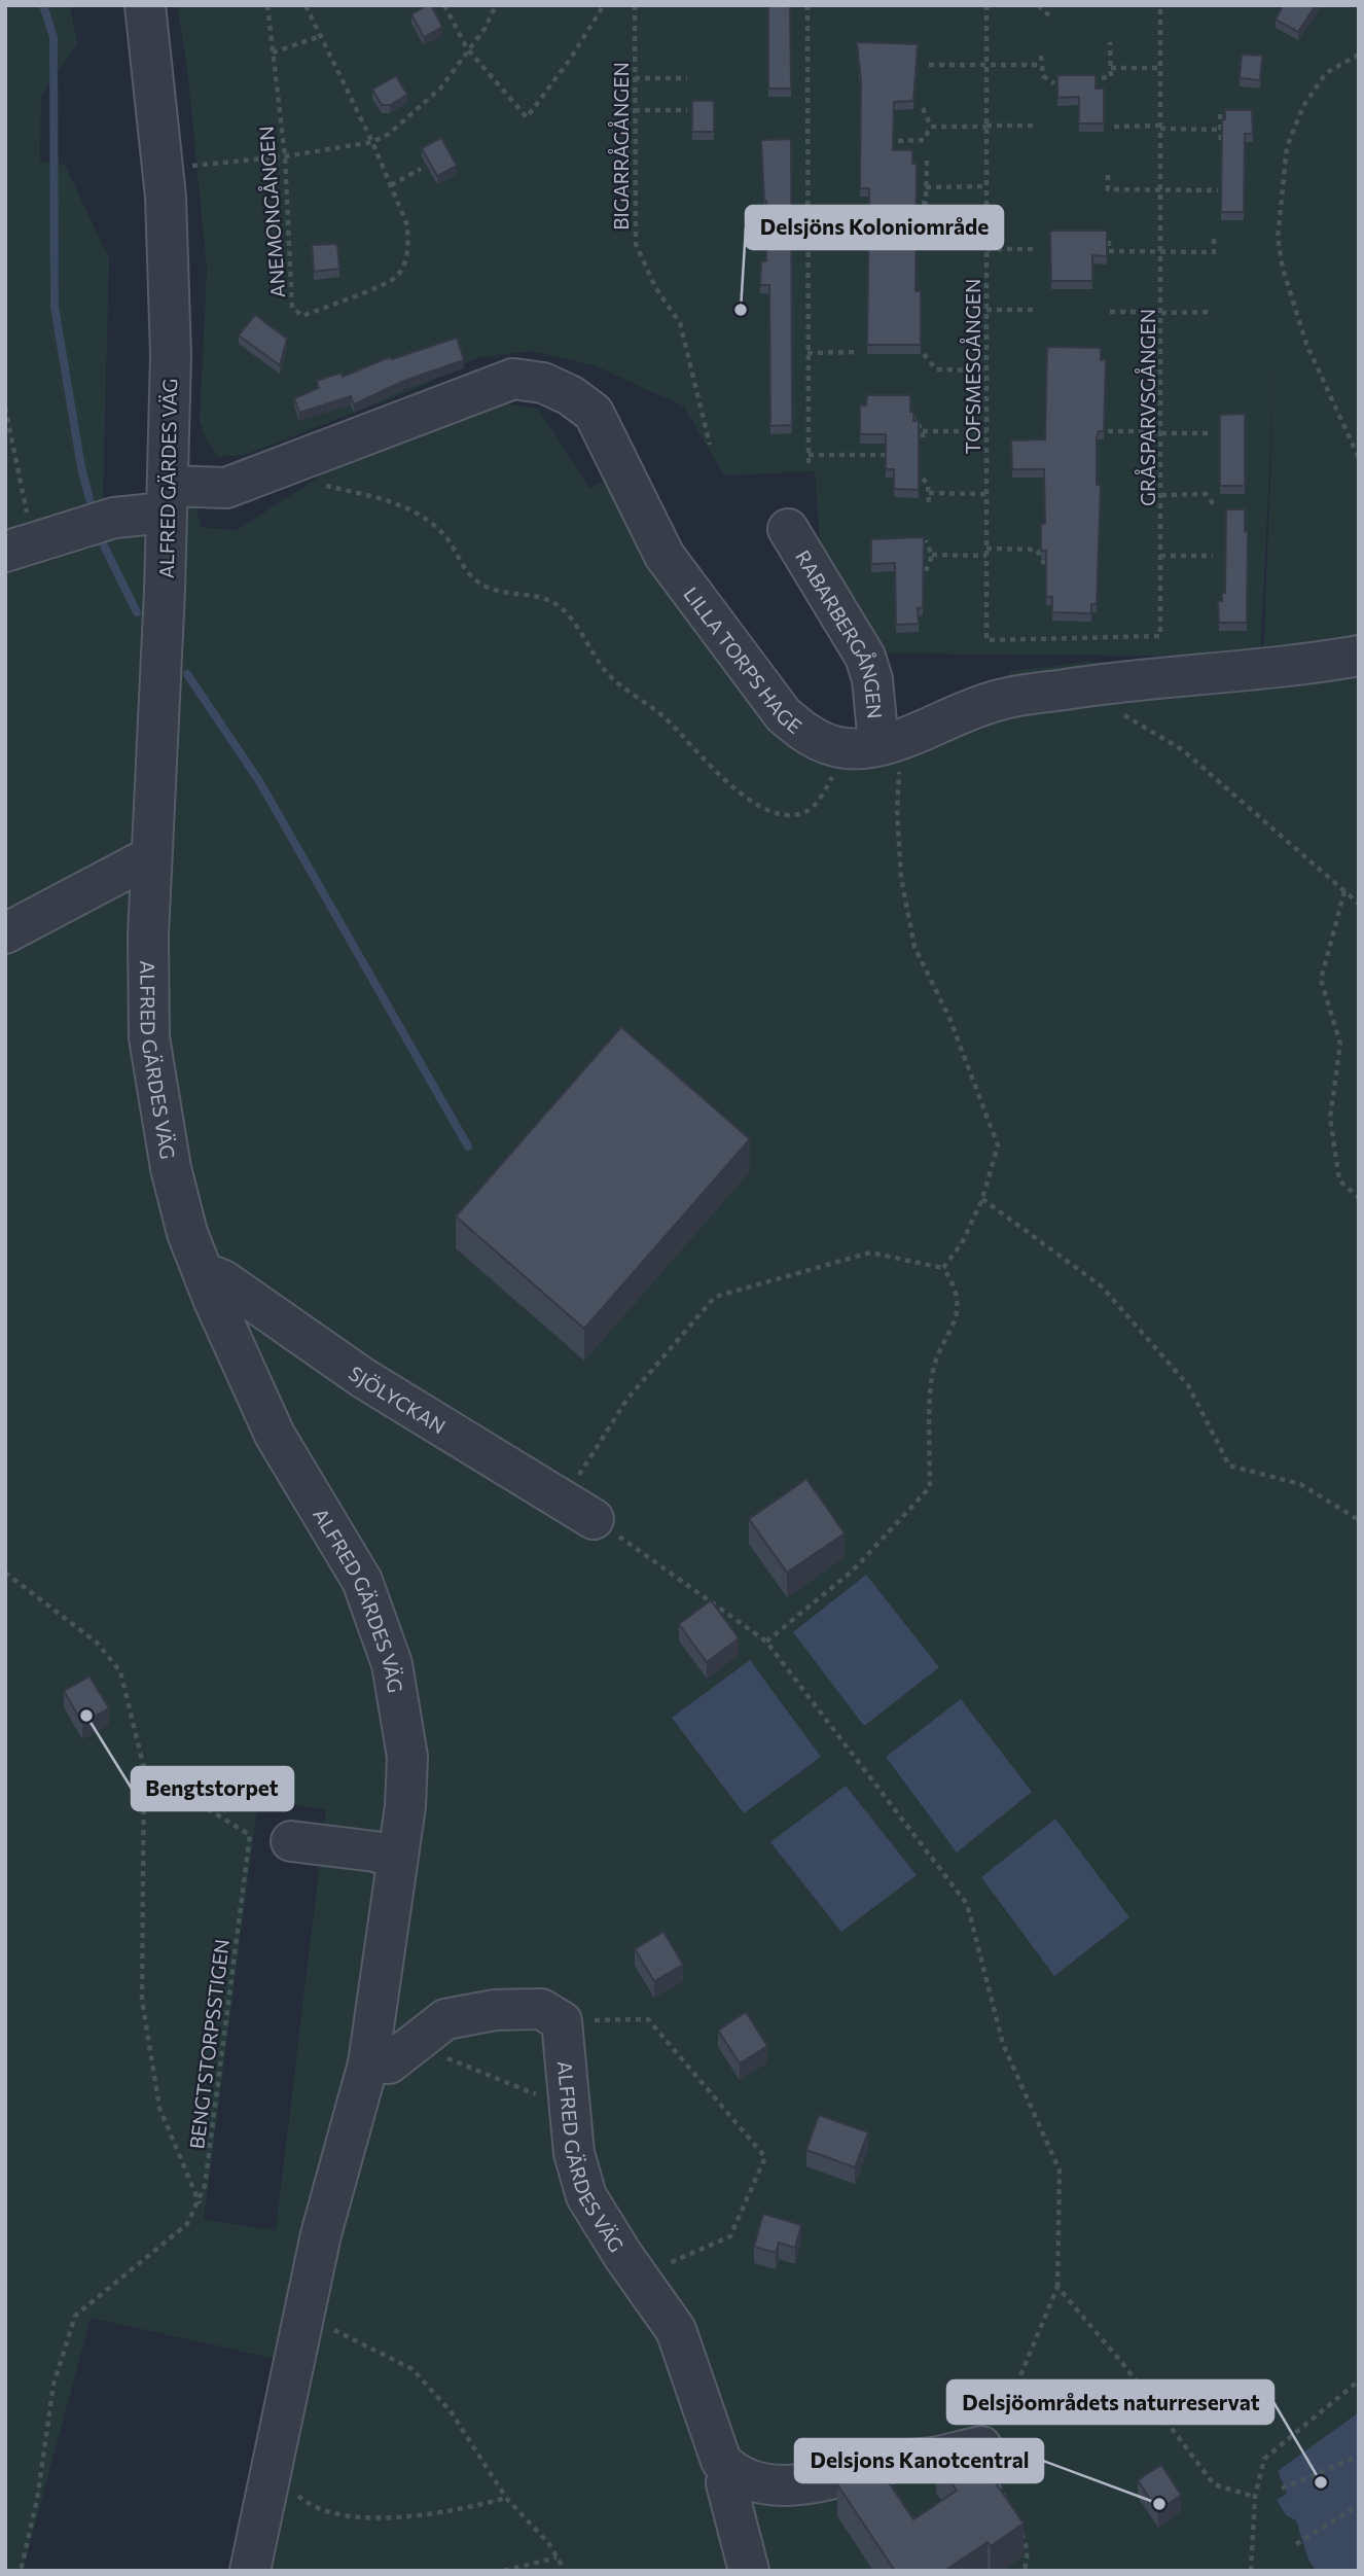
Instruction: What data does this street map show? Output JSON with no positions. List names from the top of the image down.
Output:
{
  "streets": {
    "street": [
      "ALFRED GÄRDES VÄG",
      "RABARBERGÅNGEN",
      "LILLA TORPS HAGE",
      "SJÖLYCKAN"
    ],
    "path": [
      "BIGARRÅGÅNGEN",
      "ANEMONGÅNGEN",
      "TOFSMESGÅNGEN",
      "GRÅSPARVSGÅNGEN",
      "BENGTSTORPSSTIGEN"
    ]
  },
  "crossings": [
    ["TOFSMESGÅNGEN", "GRÅSPARVSGÅNGEN"],
    ["ALFRED GÄRDES VÄG", "LILLA TORPS HAGE"],
    ["ALFRED GÄRDES VÄG", "SJÖLYCKAN"],
    ["RABARBERGÅNGEN", "LILLA TORPS HAGE"]
  ],
  "places": [
    "Delsjöns Koloniområde",
    "Bengtstorpet",
    "Delsjöområdets naturreservat",
    "Delsjons Kanotcentral"
  ]
}
